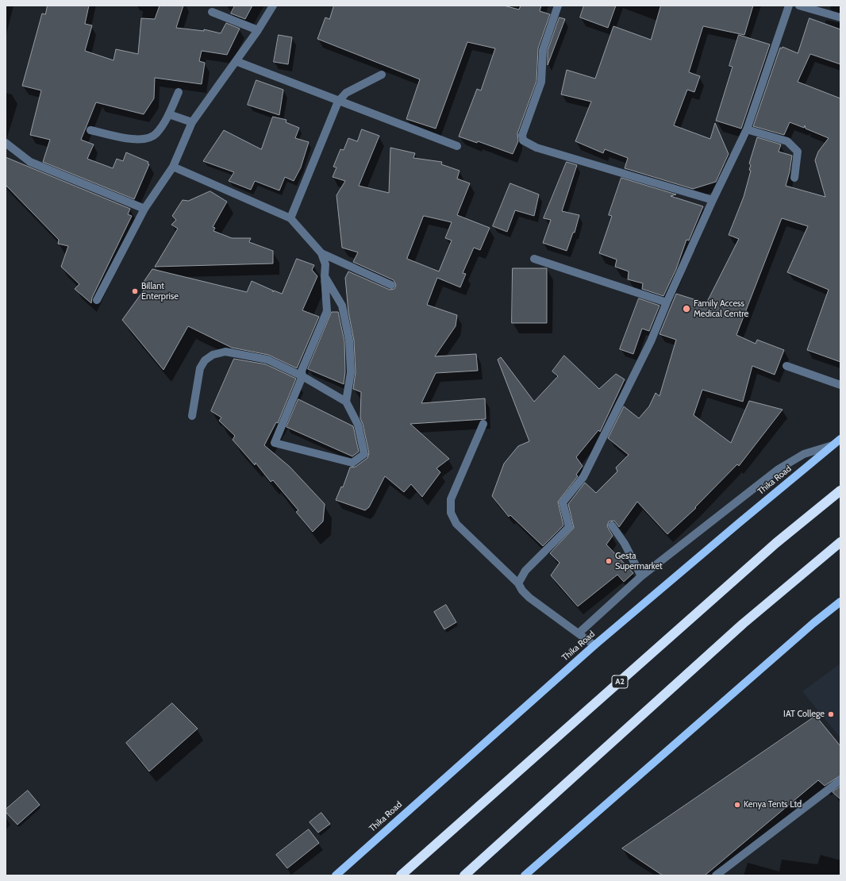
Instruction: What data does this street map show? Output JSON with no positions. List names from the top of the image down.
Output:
{
  "streets": {
    "highway": ["A2"],
    "main road": ["Thika Road"]
  },
  "places": [
    "Billant Enterprise",
    "Family Access Medical Centre",
    "Gesta Supermarket",
    "IAT College",
    "Kenya Tents Ltd"
  ]
}
